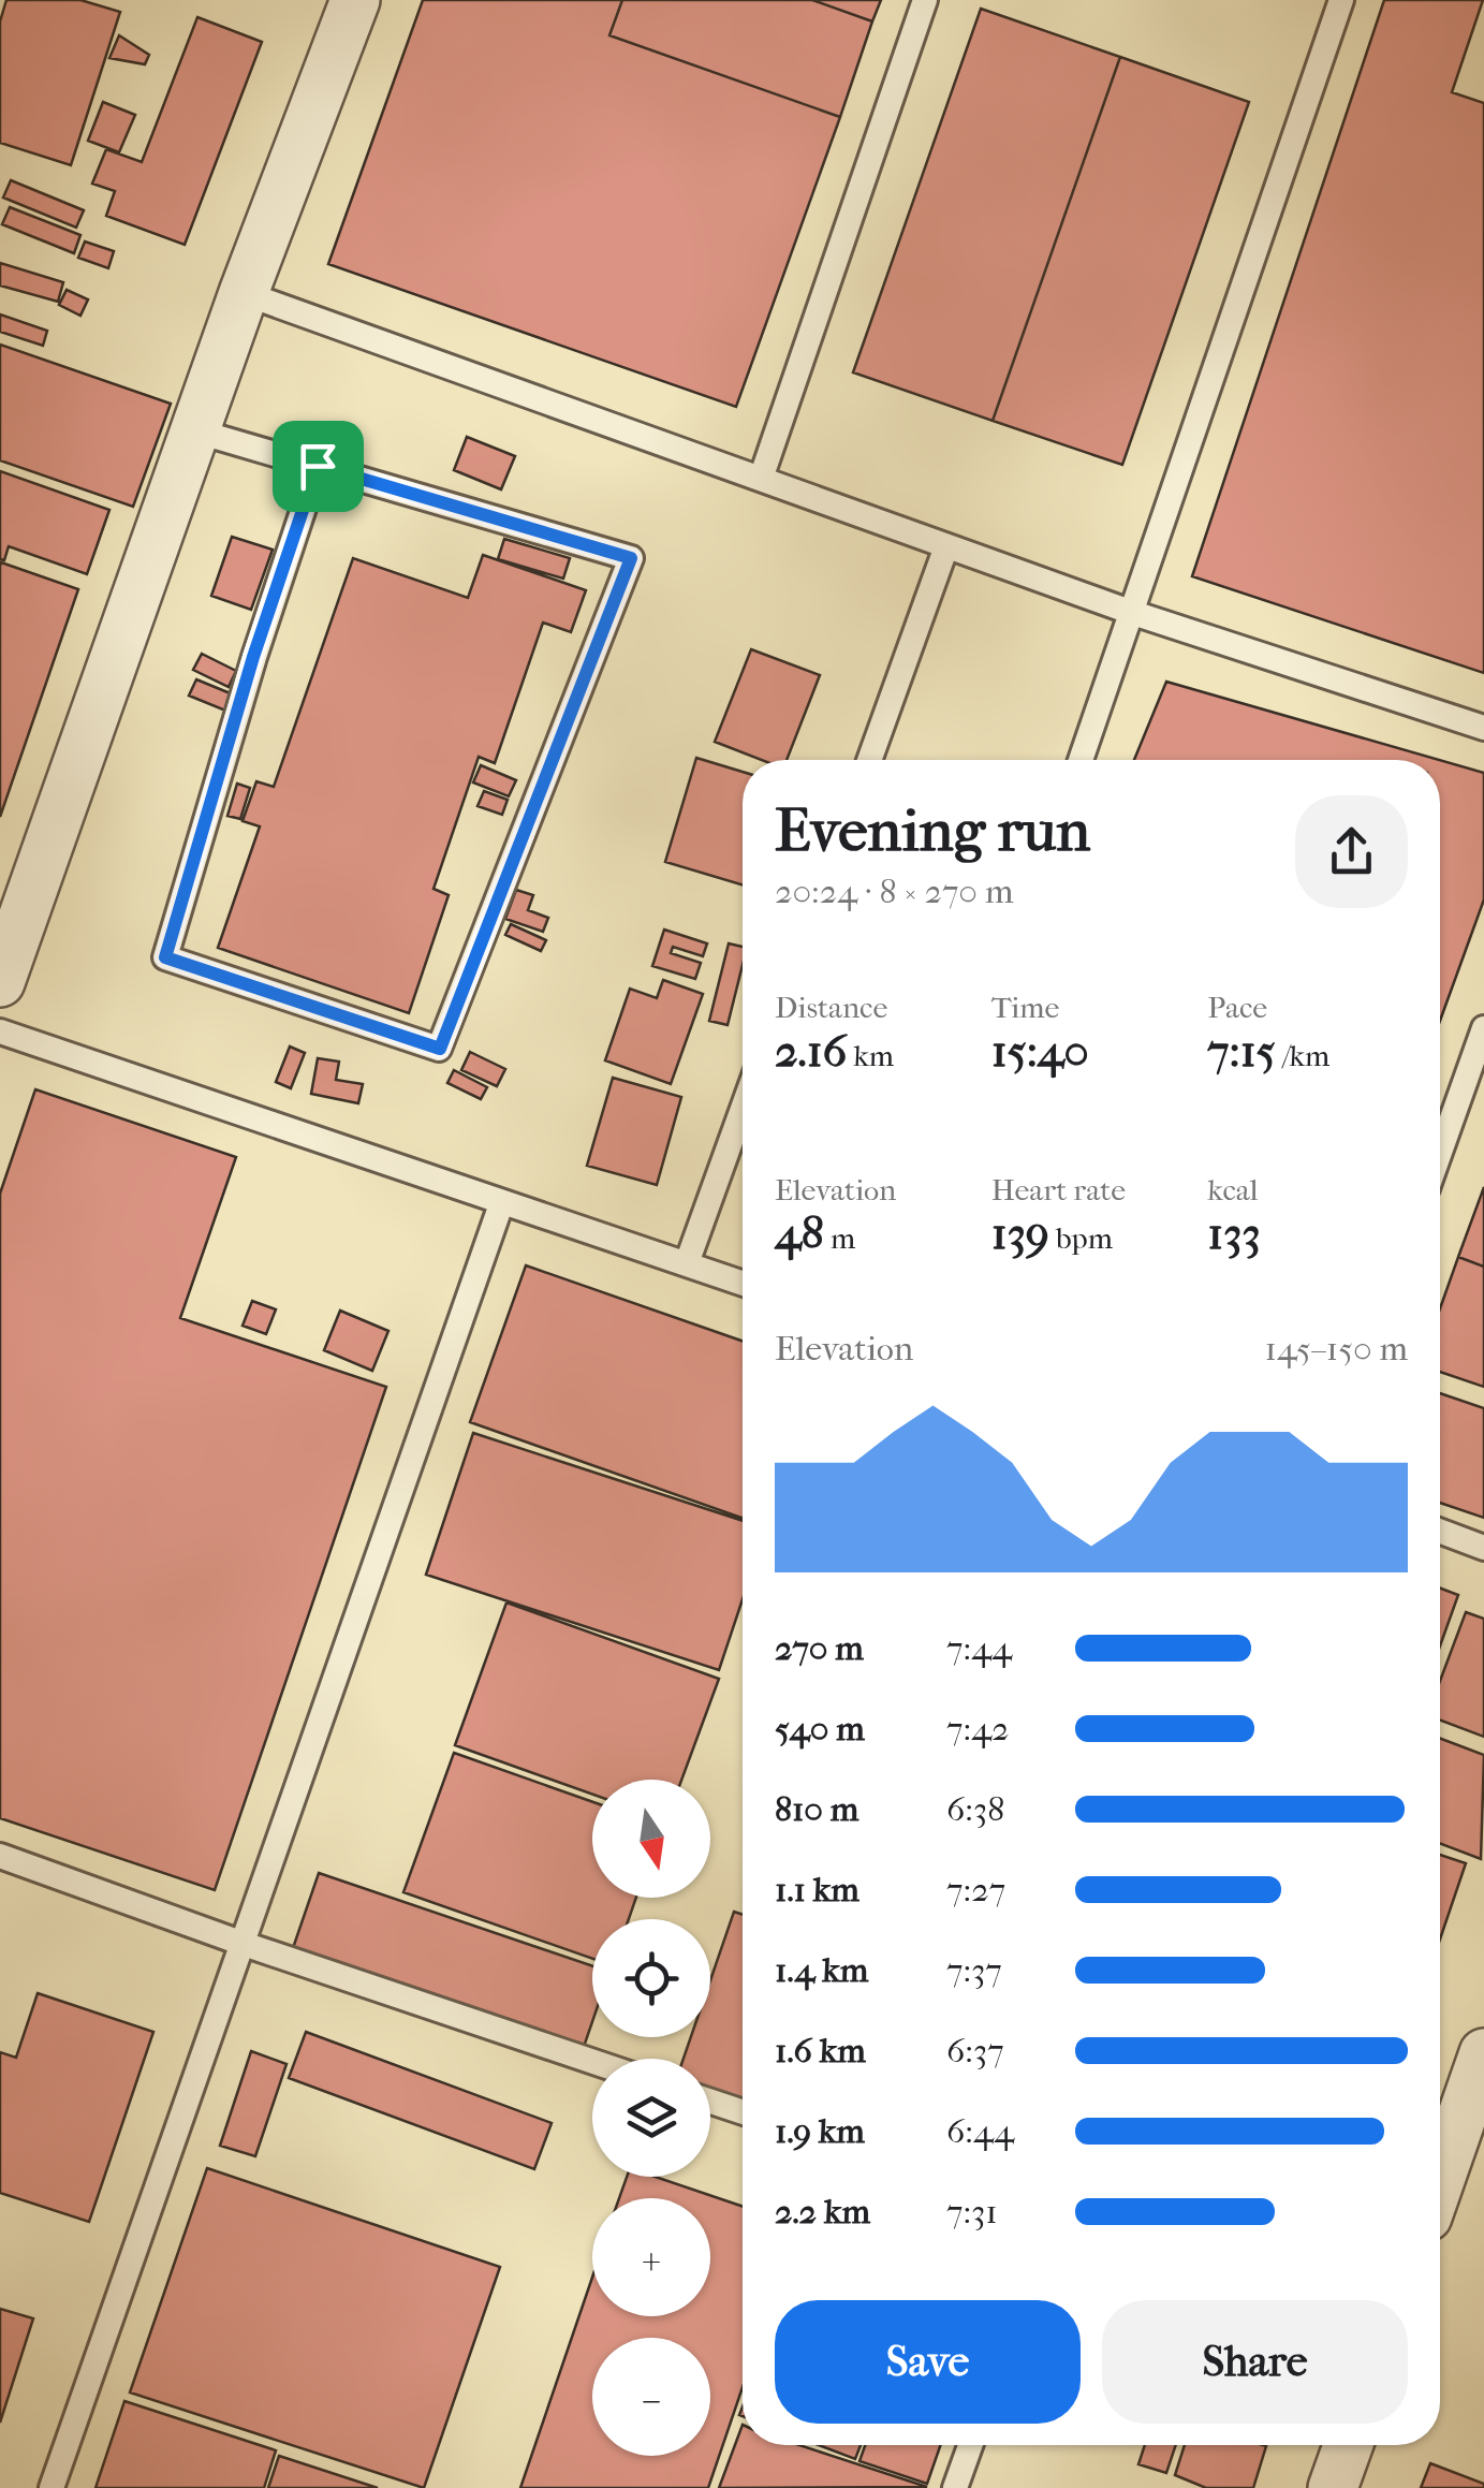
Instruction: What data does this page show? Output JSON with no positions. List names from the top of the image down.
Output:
{
  "north": "bottom",
  "page": {
    "heading": ["Evening run", "20:24 · 8 × 270 m"],
    "stats": [
      ["Distance", "2.16 km"],
      ["Time", "15:40"],
      ["Pace", "7:15 /km"],
      ["Elevation", "48 m"],
      ["Heart rate", "139 bpm"],
      ["kcal", "133"]
    ],
    "chart": ["Elevation", "145–150 m"],
    "list": [
      {
        "name": "270 m",
        "note": "7:44"
      },
      {
        "name": "540 m",
        "note": "7:42"
      },
      {
        "name": "810 m",
        "note": "6:38"
      },
      {
        "name": "1.1 km",
        "note": "7:27"
      },
      {
        "name": "1.4 km",
        "note": "7:37"
      },
      {
        "name": "1.6 km",
        "note": "6:37"
      },
      {
        "name": "1.9 km",
        "note": "6:44"
      },
      {
        "name": "2.2 km",
        "note": "7:31"
      }
    ],
    "map_buttons": ["+", "−"],
    "buttons": ["Save", "Share"]
  }
}
